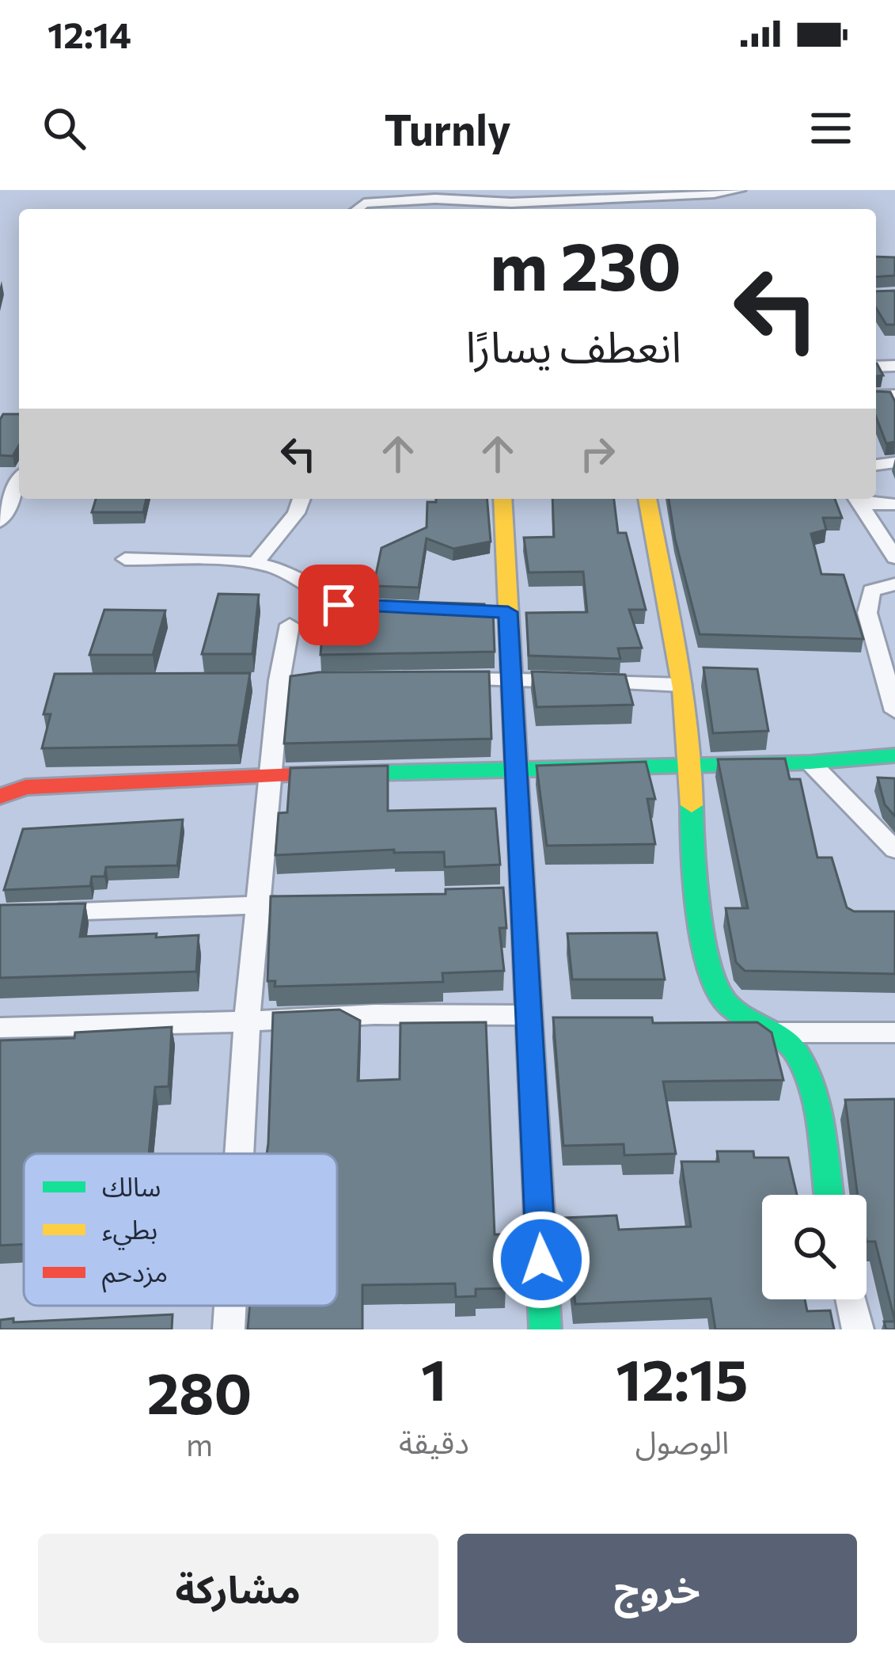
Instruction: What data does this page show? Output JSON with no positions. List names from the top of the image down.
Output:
{
  "legend": ["سالك", "بطيء", "مزدحم"],
  "page": {
    "status": "12:14",
    "header": "Turnly",
    "turn": ["230 m", "انعطف يسارًا"],
    "eta": [
      "12:15",
      "الوصول",
      "1",
      "دقيقة",
      "280",
      "m"
    ],
    "buttons": ["خروج", "مشاركة"]
  }
}
